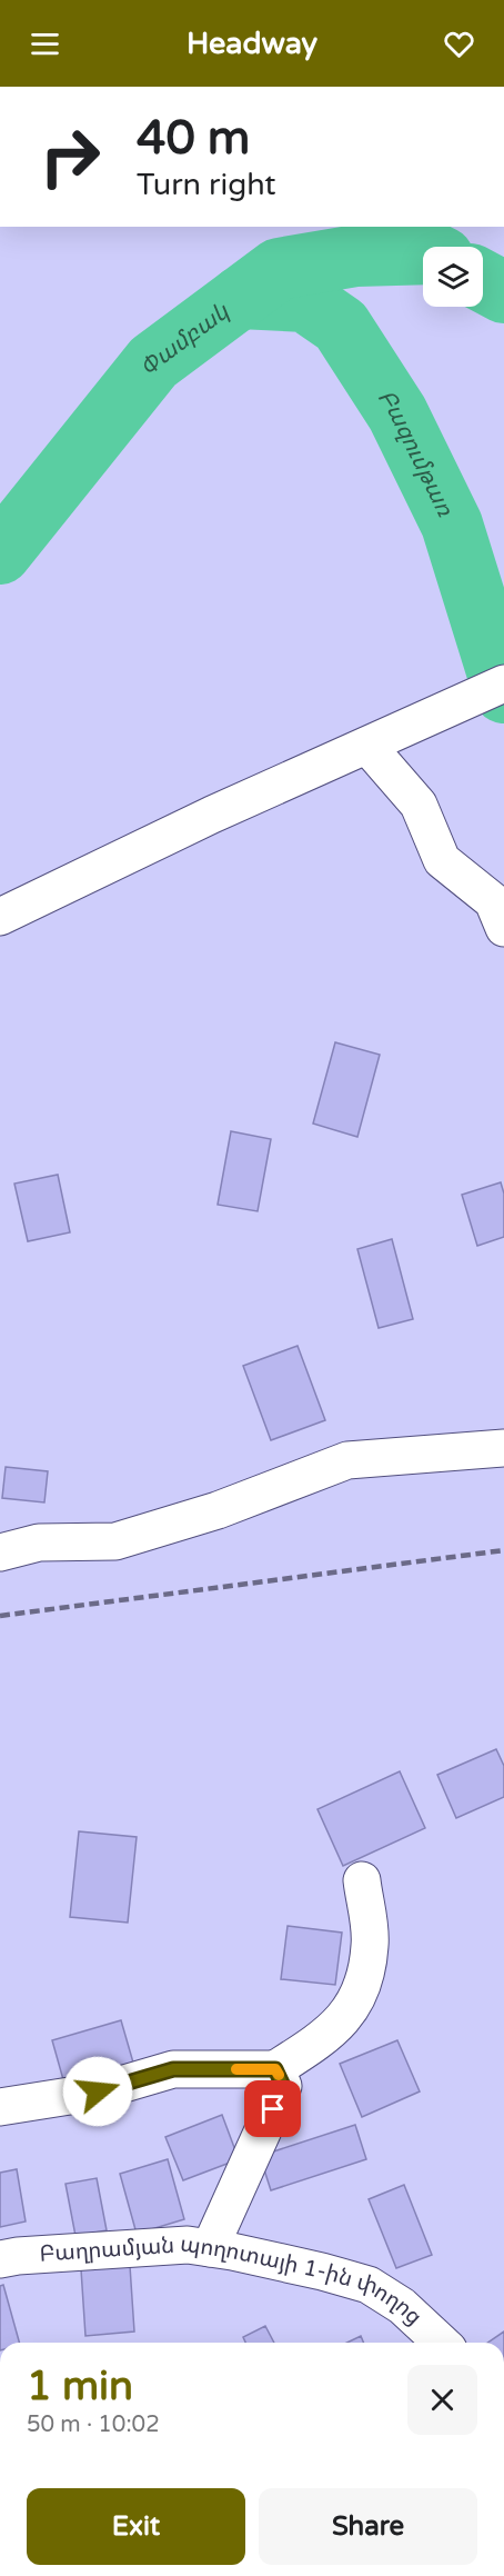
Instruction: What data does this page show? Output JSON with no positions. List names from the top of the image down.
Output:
{
  "streets": {
    "street": ["Բաղրամյան պողոտայի 1-ին փողոց"]
  },
  "water": ["Փամբակ", "Բազումթառ"],
  "page": {
    "header": "Headway",
    "turn": ["40 m", "Turn right"],
    "heading": ["1 min", "50 m · 10:02"],
    "buttons": ["Exit", "Share"]
  }
}
